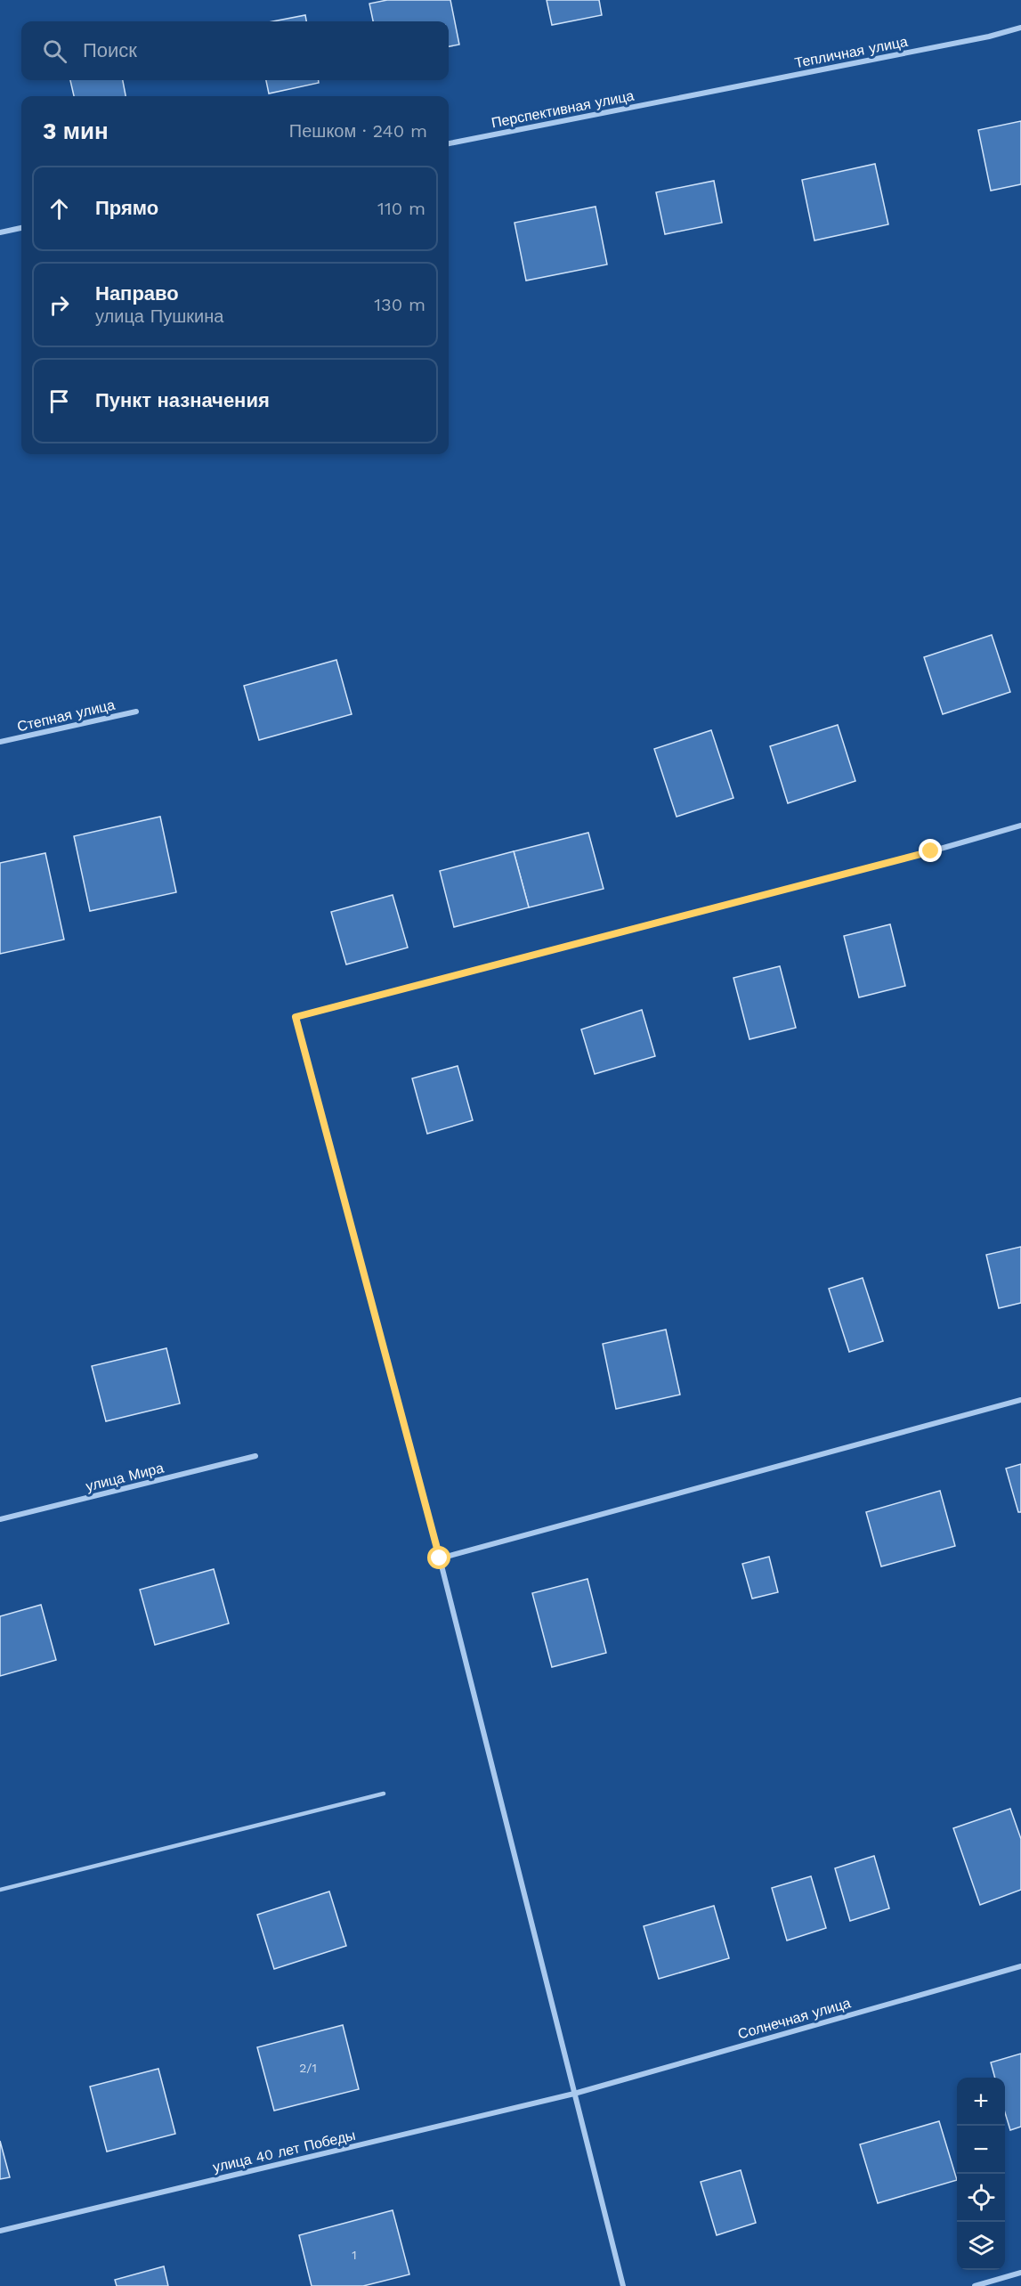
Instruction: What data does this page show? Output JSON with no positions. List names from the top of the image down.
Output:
{
  "streets": {
    "street": [
      "Тепличная улица",
      "Перспективная улица",
      "Степная улица",
      "улица Мира",
      "Солнечная улица",
      "улица 40 лет Победы"
    ]
  },
  "crossings": [
    ["Тепличная улица", "Перспективная улица"],
    ["Солнечная улица", "улица 40 лет Победы"]
  ],
  "house_numbers": ["2/1", "1"],
  "page": {
    "search": "Поиск",
    "heading": ["3 мин", "Пешком · 240 m"],
    "list": [
      ["Прямо", "110 m"],
      ["Направо", "улица Пушкина", "130 m"],
      "Пункт назначения"
    ],
    "map_buttons": ["+", "−"]
  }
}
